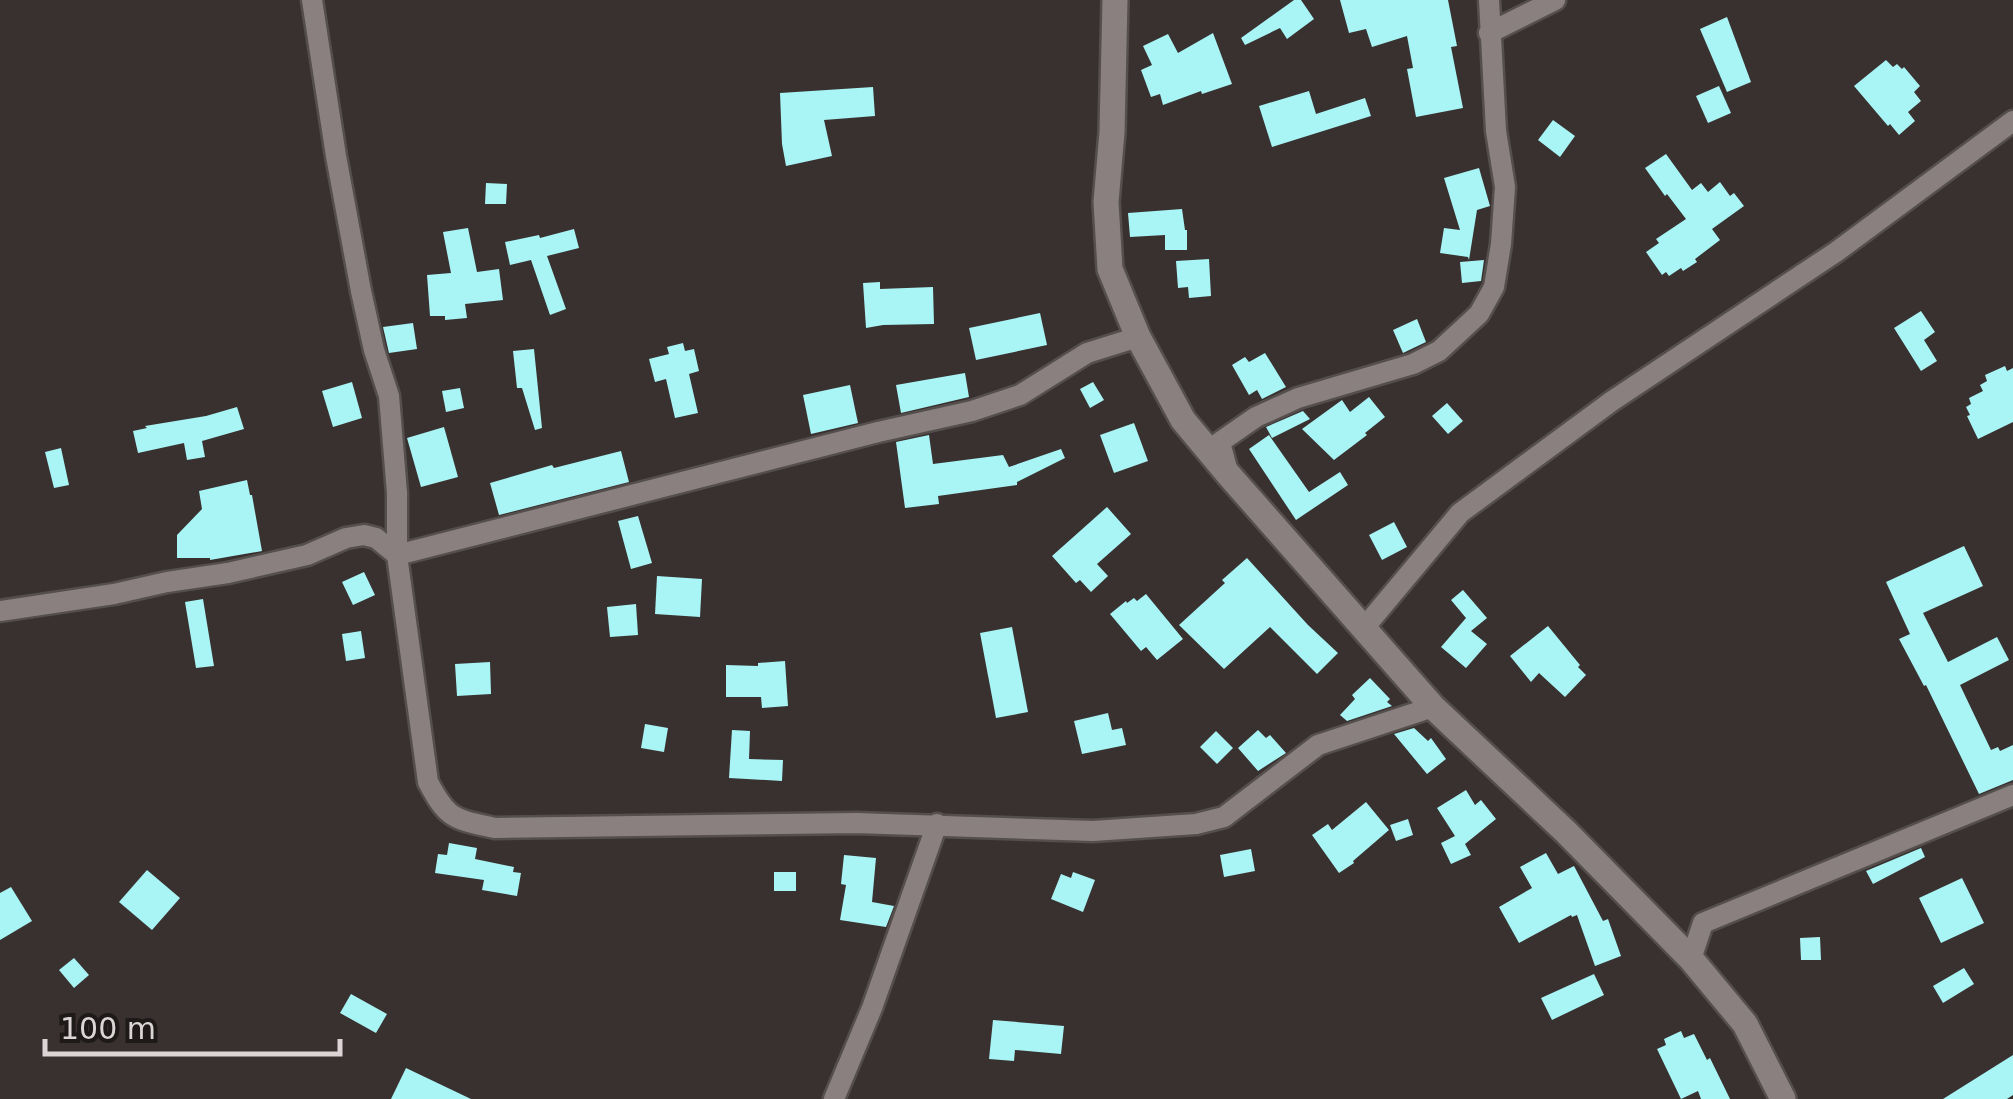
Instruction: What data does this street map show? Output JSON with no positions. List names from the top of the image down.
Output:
{
  "scale_bar": "100 m"
}
